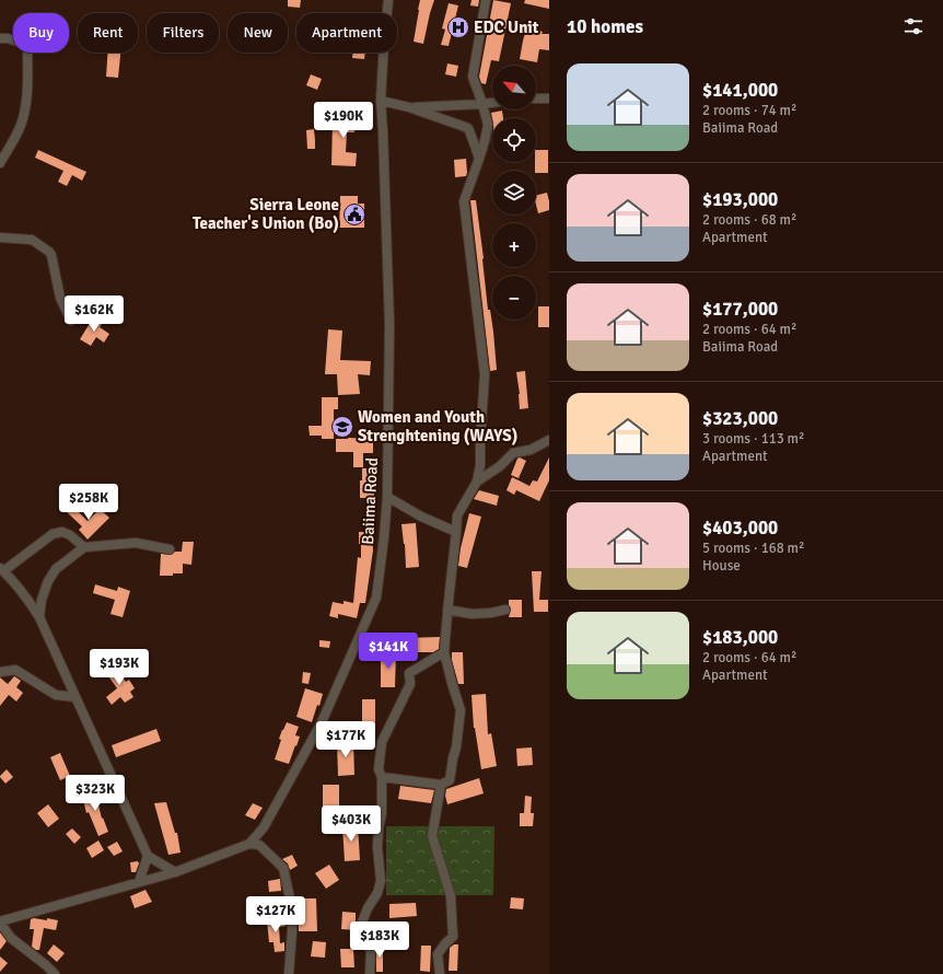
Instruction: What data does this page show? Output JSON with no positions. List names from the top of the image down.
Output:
{
  "streets": {
    "street": ["Baiima Road"]
  },
  "places": {
    "hospital": ["EDC Unit"],
    "public building": ["Sierra Leone Teacher's Union (Bo)"],
    "school or university": ["Women and Youth Strenghtening (WAYS)"]
  },
  "north": "top left",
  "page": {
    "heading": "10 homes",
    "chip": [
      "Buy",
      "Rent",
      "Filters",
      "New",
      "Apartment"
    ],
    "list": [
      {
        "name": "$141,000",
        "note": "2 rooms · 74 m² · Baiima Road"
      },
      {
        "name": "$193,000",
        "note": "2 rooms · 68 m² · Apartment"
      },
      {
        "name": "$177,000",
        "note": "2 rooms · 64 m² · Baiima Road"
      },
      {
        "name": "$323,000",
        "note": "3 rooms · 113 m² · Apartment"
      },
      {
        "name": "$403,000",
        "note": "5 rooms · 168 m² · House"
      },
      {
        "name": "$183,000",
        "note": "2 rooms · 64 m² · Apartment"
      }
    ],
    "map_buttons": ["+", "−"],
    "price": [
      "$190K",
      "$162K",
      "$258K",
      "$141K",
      "$193K",
      "$177K",
      "$323K",
      "$403K",
      "$127K",
      "$183K"
    ]
  }
}
